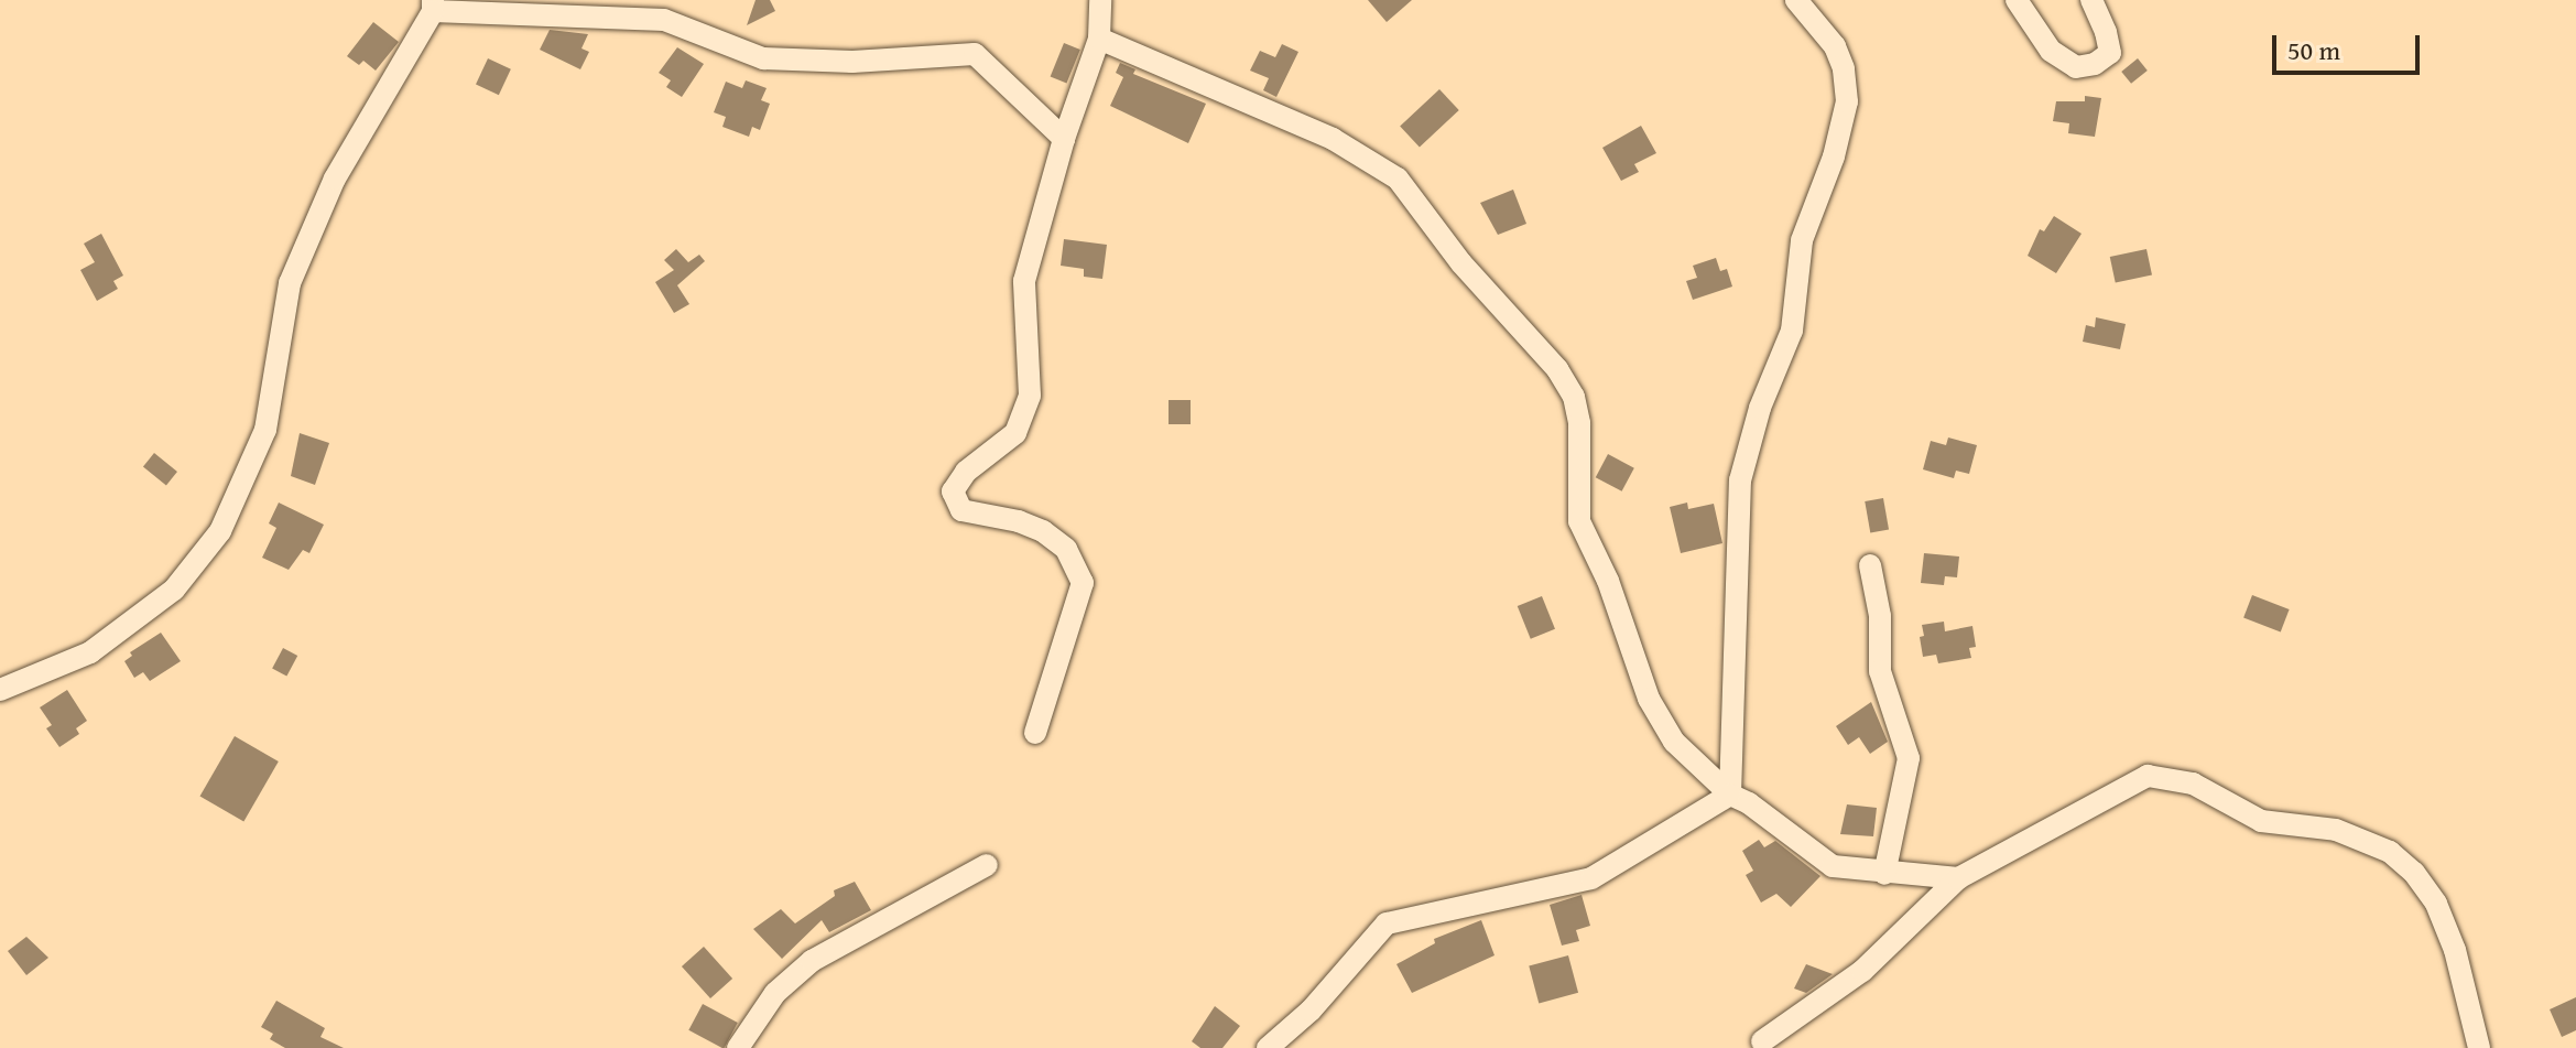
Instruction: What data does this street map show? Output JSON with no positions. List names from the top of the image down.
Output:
{
  "scale_bar": "50 m"
}
